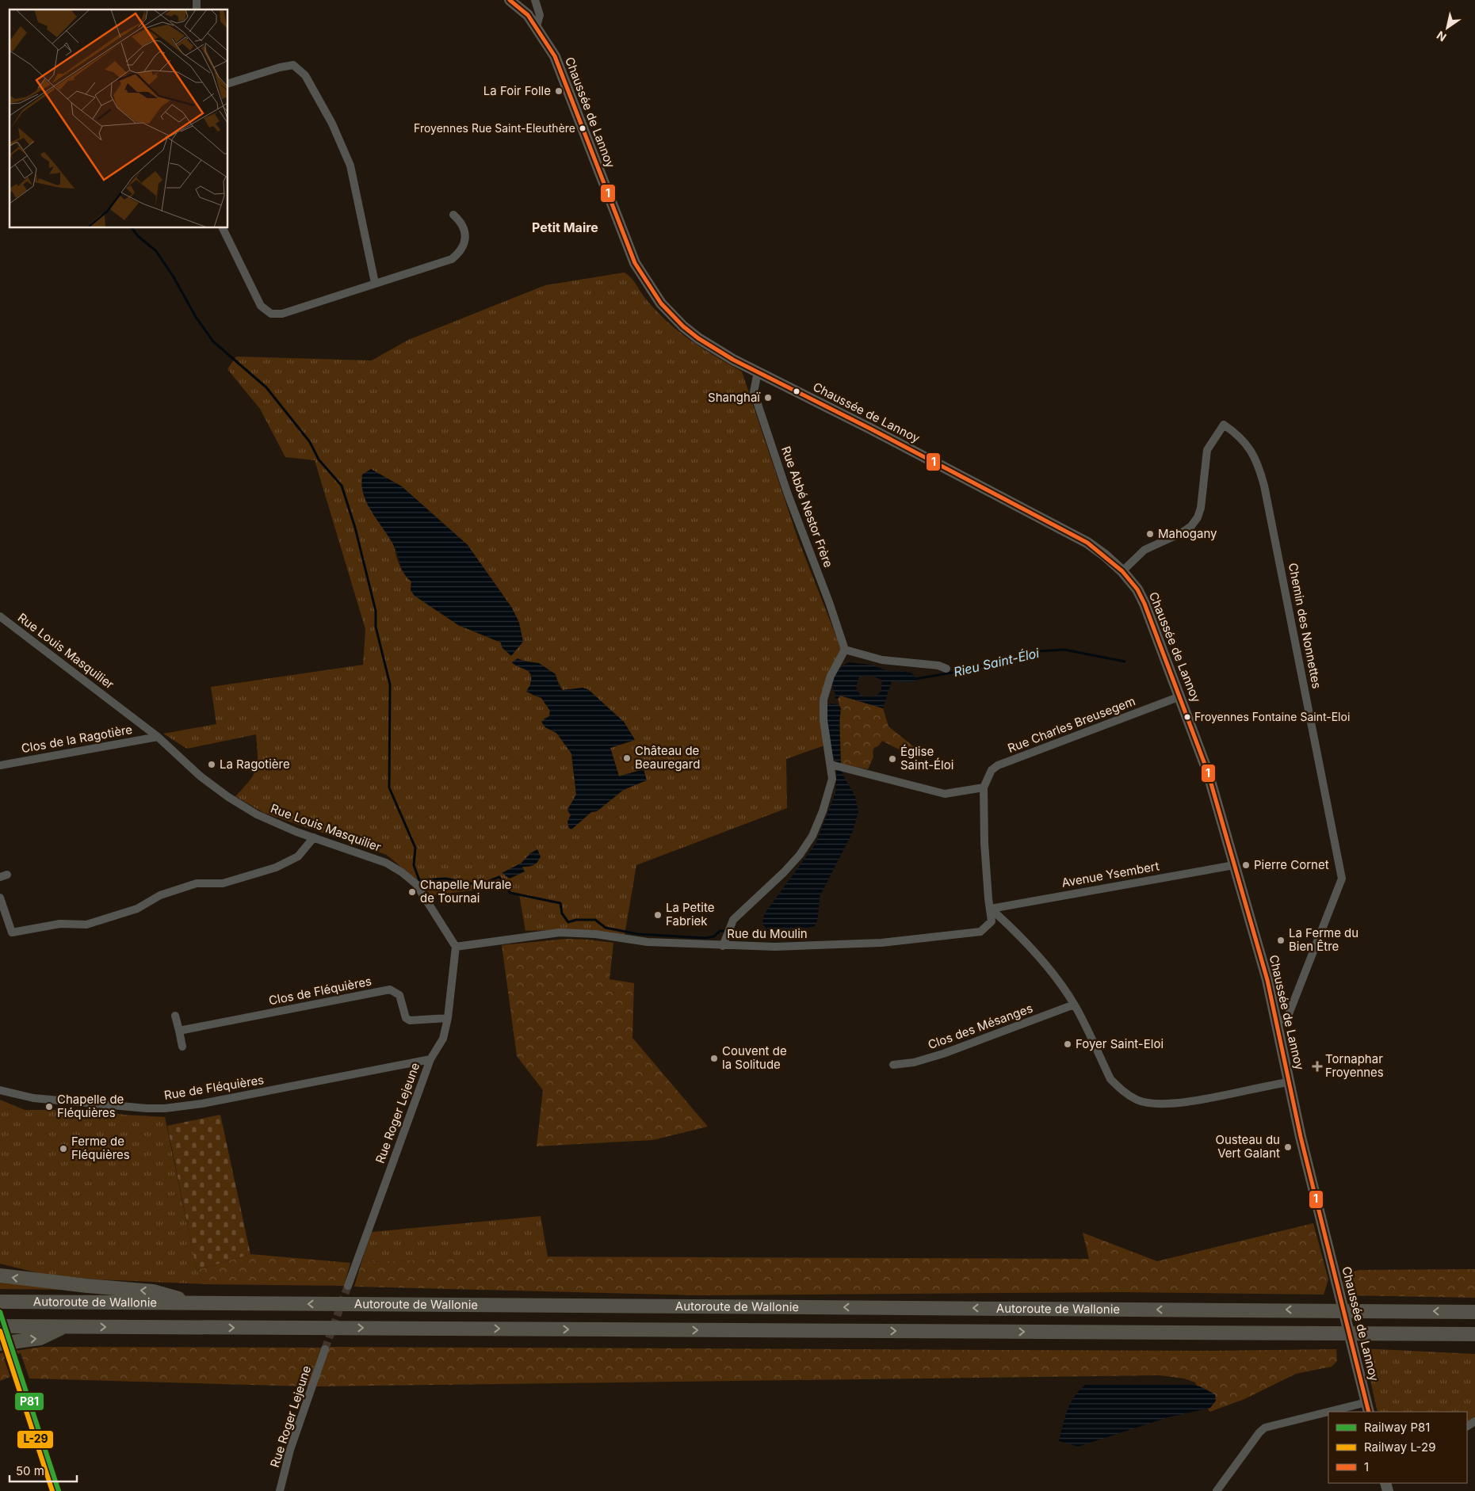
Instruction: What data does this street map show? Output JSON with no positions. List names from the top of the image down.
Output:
{
  "streets": {
    "highway": ["Autoroute de Wallonie"],
    "main road": ["Chaussée de Lannoy"],
    "street": [
      "Rue Abbé Nestor Frère",
      "Chemin des Nonnettes",
      "Rue Louis Masquilier",
      "Rue Charles Breusegem",
      "Clos de la Ragotière",
      "Avenue Ysembert",
      "Rue du Moulin",
      "Clos de Fléquières",
      "Clos des Mésanges",
      "Rue de Fléquières",
      "Rue Roger Lejeune"
    ]
  },
  "crossings": [
    ["Chaussée de Lannoy", "Rue Abbé Nestor Frère"],
    ["Chaussée de Lannoy", "Chemin des Nonnettes"],
    ["Chaussée de Lannoy", "Rue Charles Breusegem"],
    ["Chaussée de Lannoy", "Avenue Ysembert"],
    ["Rue Louis Masquilier", "Clos de la Ragotière"],
    ["Rue Louis Masquilier", "Rue du Moulin"],
    ["Rue Louis Masquilier", "Rue Roger Lejeune"],
    ["Avenue Ysembert", "Rue du Moulin"],
    ["Rue du Moulin", "Rue Roger Lejeune"],
    ["Clos de Fléquières", "Rue Roger Lejeune"],
    ["Rue de Fléquières", "Rue Roger Lejeune"]
  ],
  "districts": ["Petit Maire"],
  "water": ["Rieu Saint-Éloi"],
  "places": {
    "other": [
      "La Foir Folle",
      "Froyennes Rue Saint-Eleuthère",
      "Shanghaï",
      "Mahogany",
      "Froyennes Fontaine Saint-Eloi",
      "Château de Beauregard",
      "Église Saint-Éloi",
      "La Ragotière",
      "Pierre Cornet",
      "Chapelle Murale de Tournai",
      "La Petite Fabriek",
      "La Ferme du Bien Être",
      "Foyer Saint-Eloi",
      "Couvent de la Solitude",
      "Chapelle de Fléquières",
      "Ousteau du Vert Galant",
      "Ferme de Fléquières"
    ],
    "health": ["Tornaphar Froyennes"]
  },
  "lines": ["transit line 1", "rail line P81", "rail line L-29"],
  "legend": ["Railway P81", "Railway L-29", "1"],
  "scale_bar": "50 m",
  "north": "bottom left"
}
